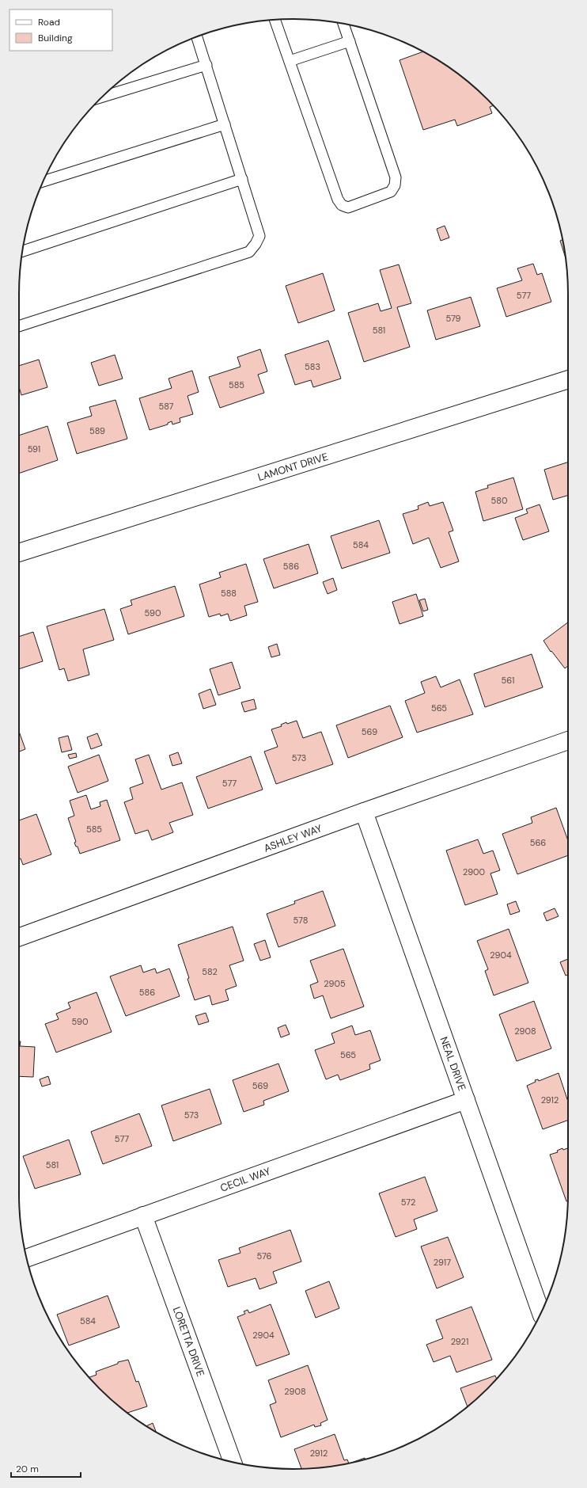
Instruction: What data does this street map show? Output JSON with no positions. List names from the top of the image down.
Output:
{
  "streets": {
    "street": [
      "LAMONT DRIVE",
      "ASHLEY WAY",
      "NEAL DRIVE",
      "CECIL WAY",
      "LORETTA DRIVE"
    ]
  },
  "crossings": [
    ["ASHLEY WAY", "NEAL DRIVE"],
    ["NEAL DRIVE", "CECIL WAY"],
    ["CECIL WAY", "LORETTA DRIVE"]
  ],
  "house_numbers": [
    "577",
    "579",
    "581",
    "583",
    "585",
    "587",
    "589",
    "591",
    "580",
    "584",
    "586",
    "588",
    "590",
    "561",
    "565",
    "569",
    "573",
    "577",
    "585",
    "566",
    "2900",
    "578",
    "2904",
    "582",
    "2905",
    "586",
    "590",
    "2908",
    "565",
    "569",
    "2912",
    "573",
    "577",
    "581",
    "572",
    "576",
    "2917",
    "584",
    "2904",
    "2921",
    "2908",
    "2912"
  ],
  "legend": ["Road", "Building"],
  "scale_bar": "20 m"
}
